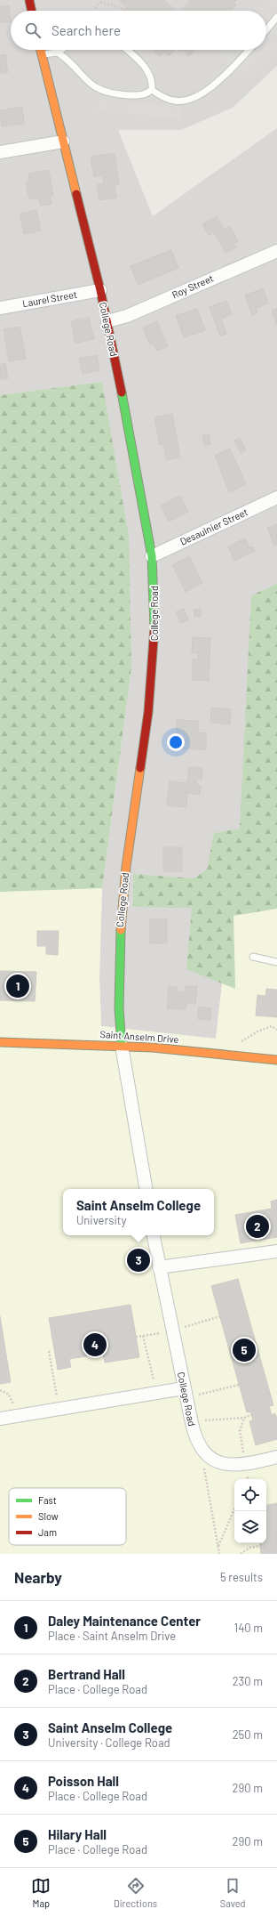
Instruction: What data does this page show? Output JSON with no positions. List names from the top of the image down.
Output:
{
  "streets": {
    "street": [
      "Roy Street",
      "Laurel Street",
      "College Road",
      "Desaulnier Street",
      "Saint Anselm Drive"
    ]
  },
  "crossings": [
    ["Roy Street", "College Road"],
    ["Laurel Street", "College Road"],
    ["College Road", "Desaulnier Street"],
    ["College Road", "Saint Anselm Drive"]
  ],
  "legend": ["Fast", "Slow", "Jam"],
  "page": {
    "search": "Search here",
    "pins": [
      "1",
      "2",
      "3",
      "4",
      "5"
    ],
    "popup": ["Saint Anselm College", "University"],
    "heading": ["Nearby", "5 results"],
    "list": [
      {
        "mark": "1",
        "name": "Daley Maintenance Center",
        "note": "Place · Saint Anselm Drive",
        "value": "140 m"
      },
      {
        "mark": "2",
        "name": "Bertrand Hall",
        "note": "Place · College Road",
        "value": "230 m"
      },
      {
        "mark": "3",
        "name": "Saint Anselm College",
        "note": "University · College Road",
        "value": "250 m"
      },
      {
        "mark": "4",
        "name": "Poisson Hall",
        "note": "Place · College Road",
        "value": "290 m"
      },
      {
        "mark": "5",
        "name": "Hilary Hall",
        "note": "Place · College Road",
        "value": "290 m"
      }
    ],
    "nav": ["Map", "Directions", "Saved"]
  }
}
